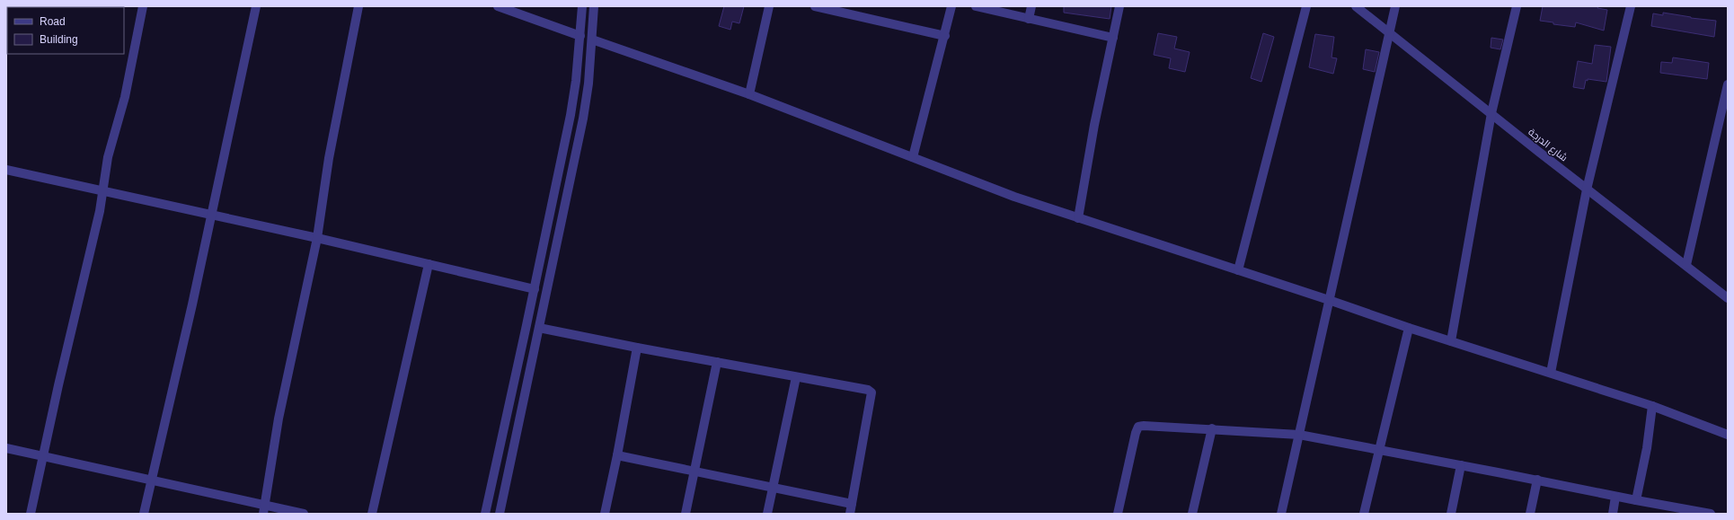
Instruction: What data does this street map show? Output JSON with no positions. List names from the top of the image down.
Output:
{
  "streets": {
    "street": ["شارع الدرجة"]
  },
  "legend": ["Road", "Building"]
}
